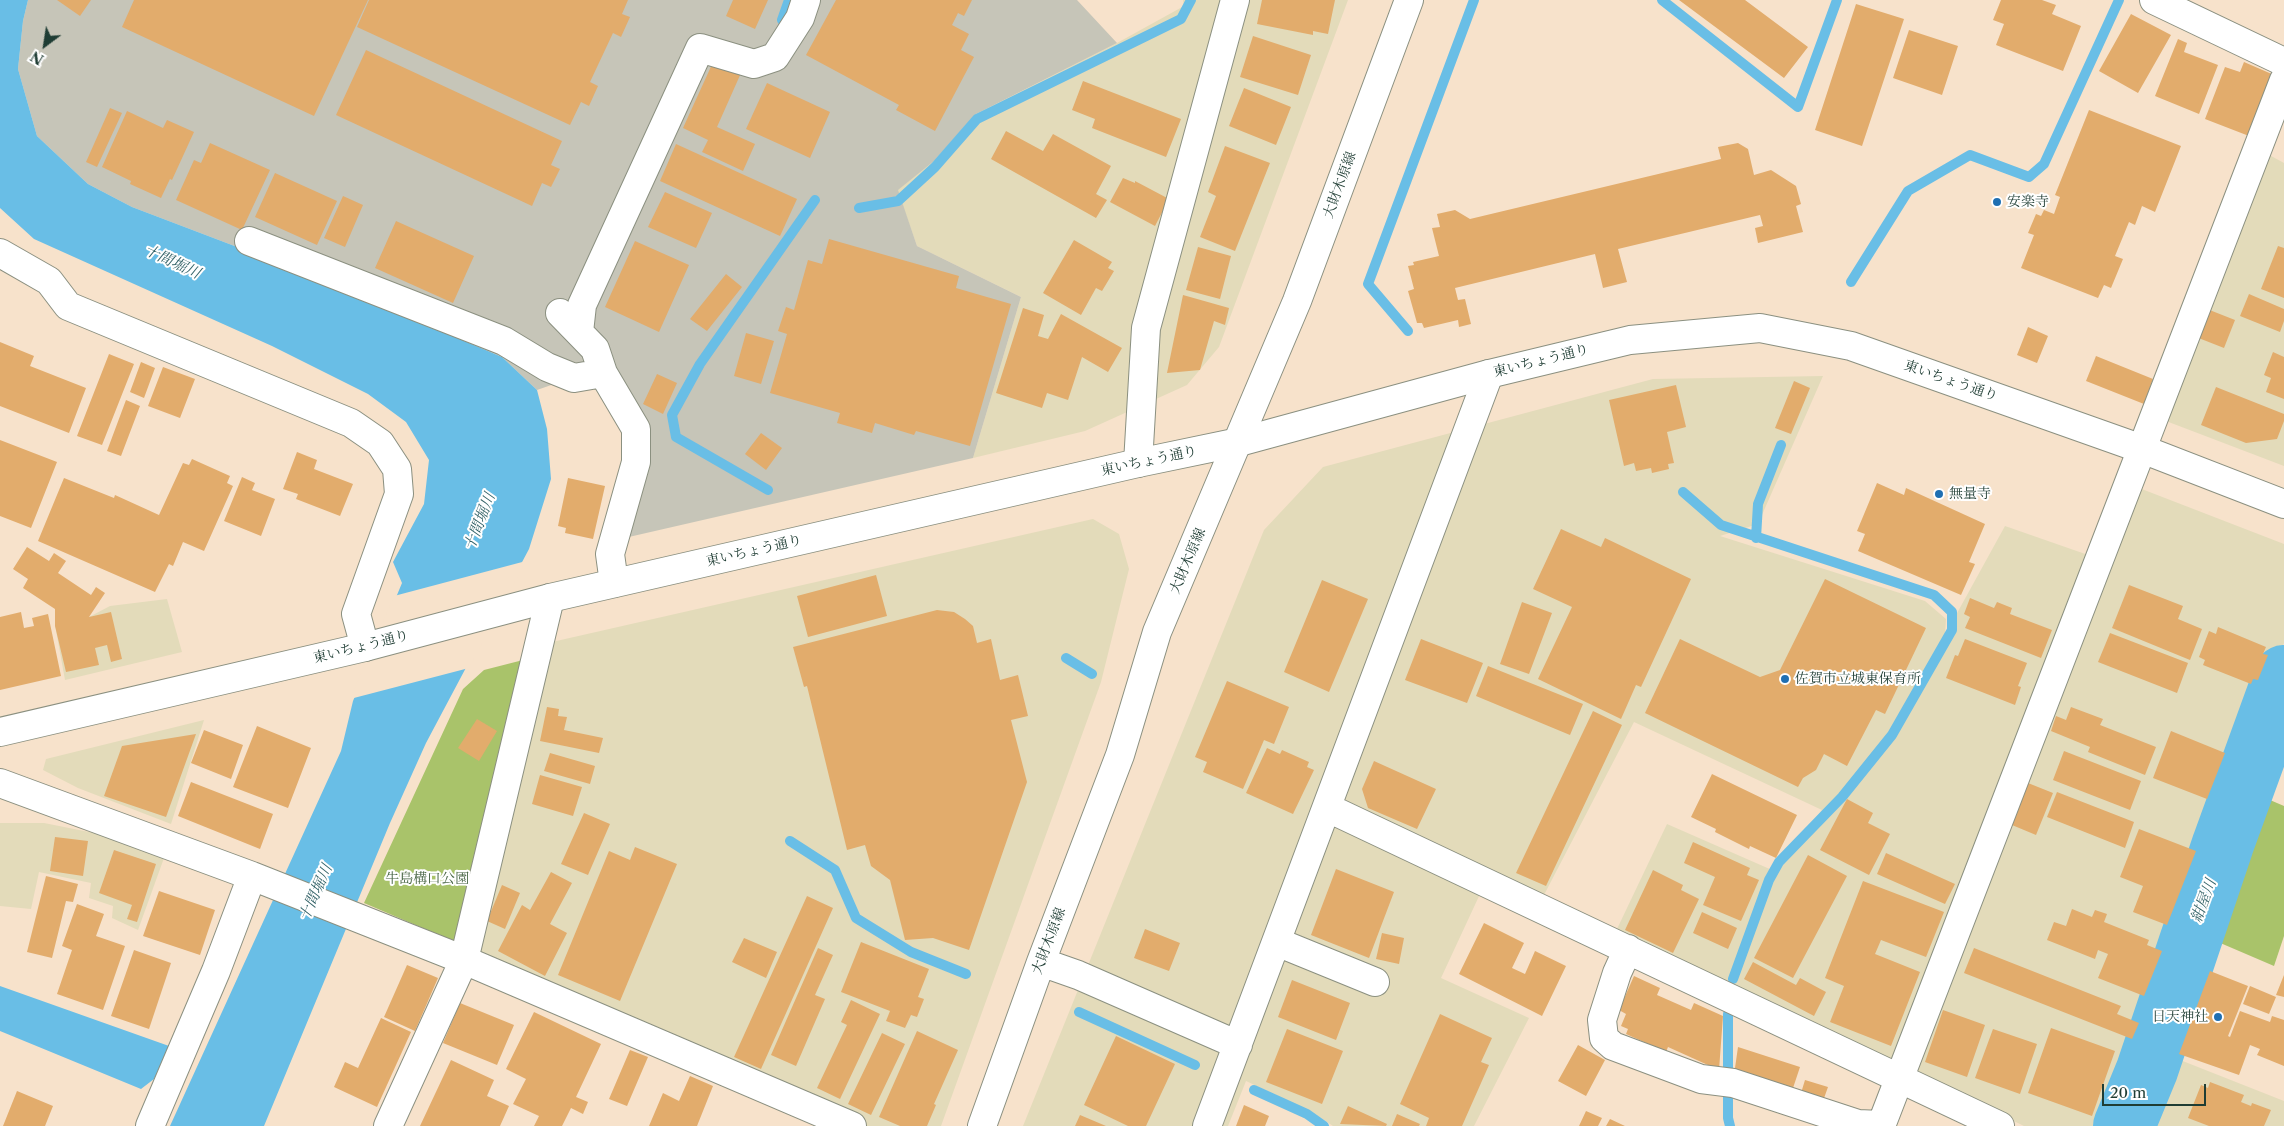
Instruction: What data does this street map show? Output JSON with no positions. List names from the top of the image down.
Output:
{
  "streets": {
    "main road": ["大財木原線", "東いちょう通り"]
  },
  "crossings": [
    ["大財木原線", "東いちょう通り"]
  ],
  "water": ["十間堀川", "紺屋川"],
  "parks": ["牛島構口公園"],
  "places": [
    "安楽寺",
    "無量寺",
    "佐賀市立城東保育所",
    "日天神社"
  ],
  "scale_bar": "20 m",
  "north": "bottom left"
}
